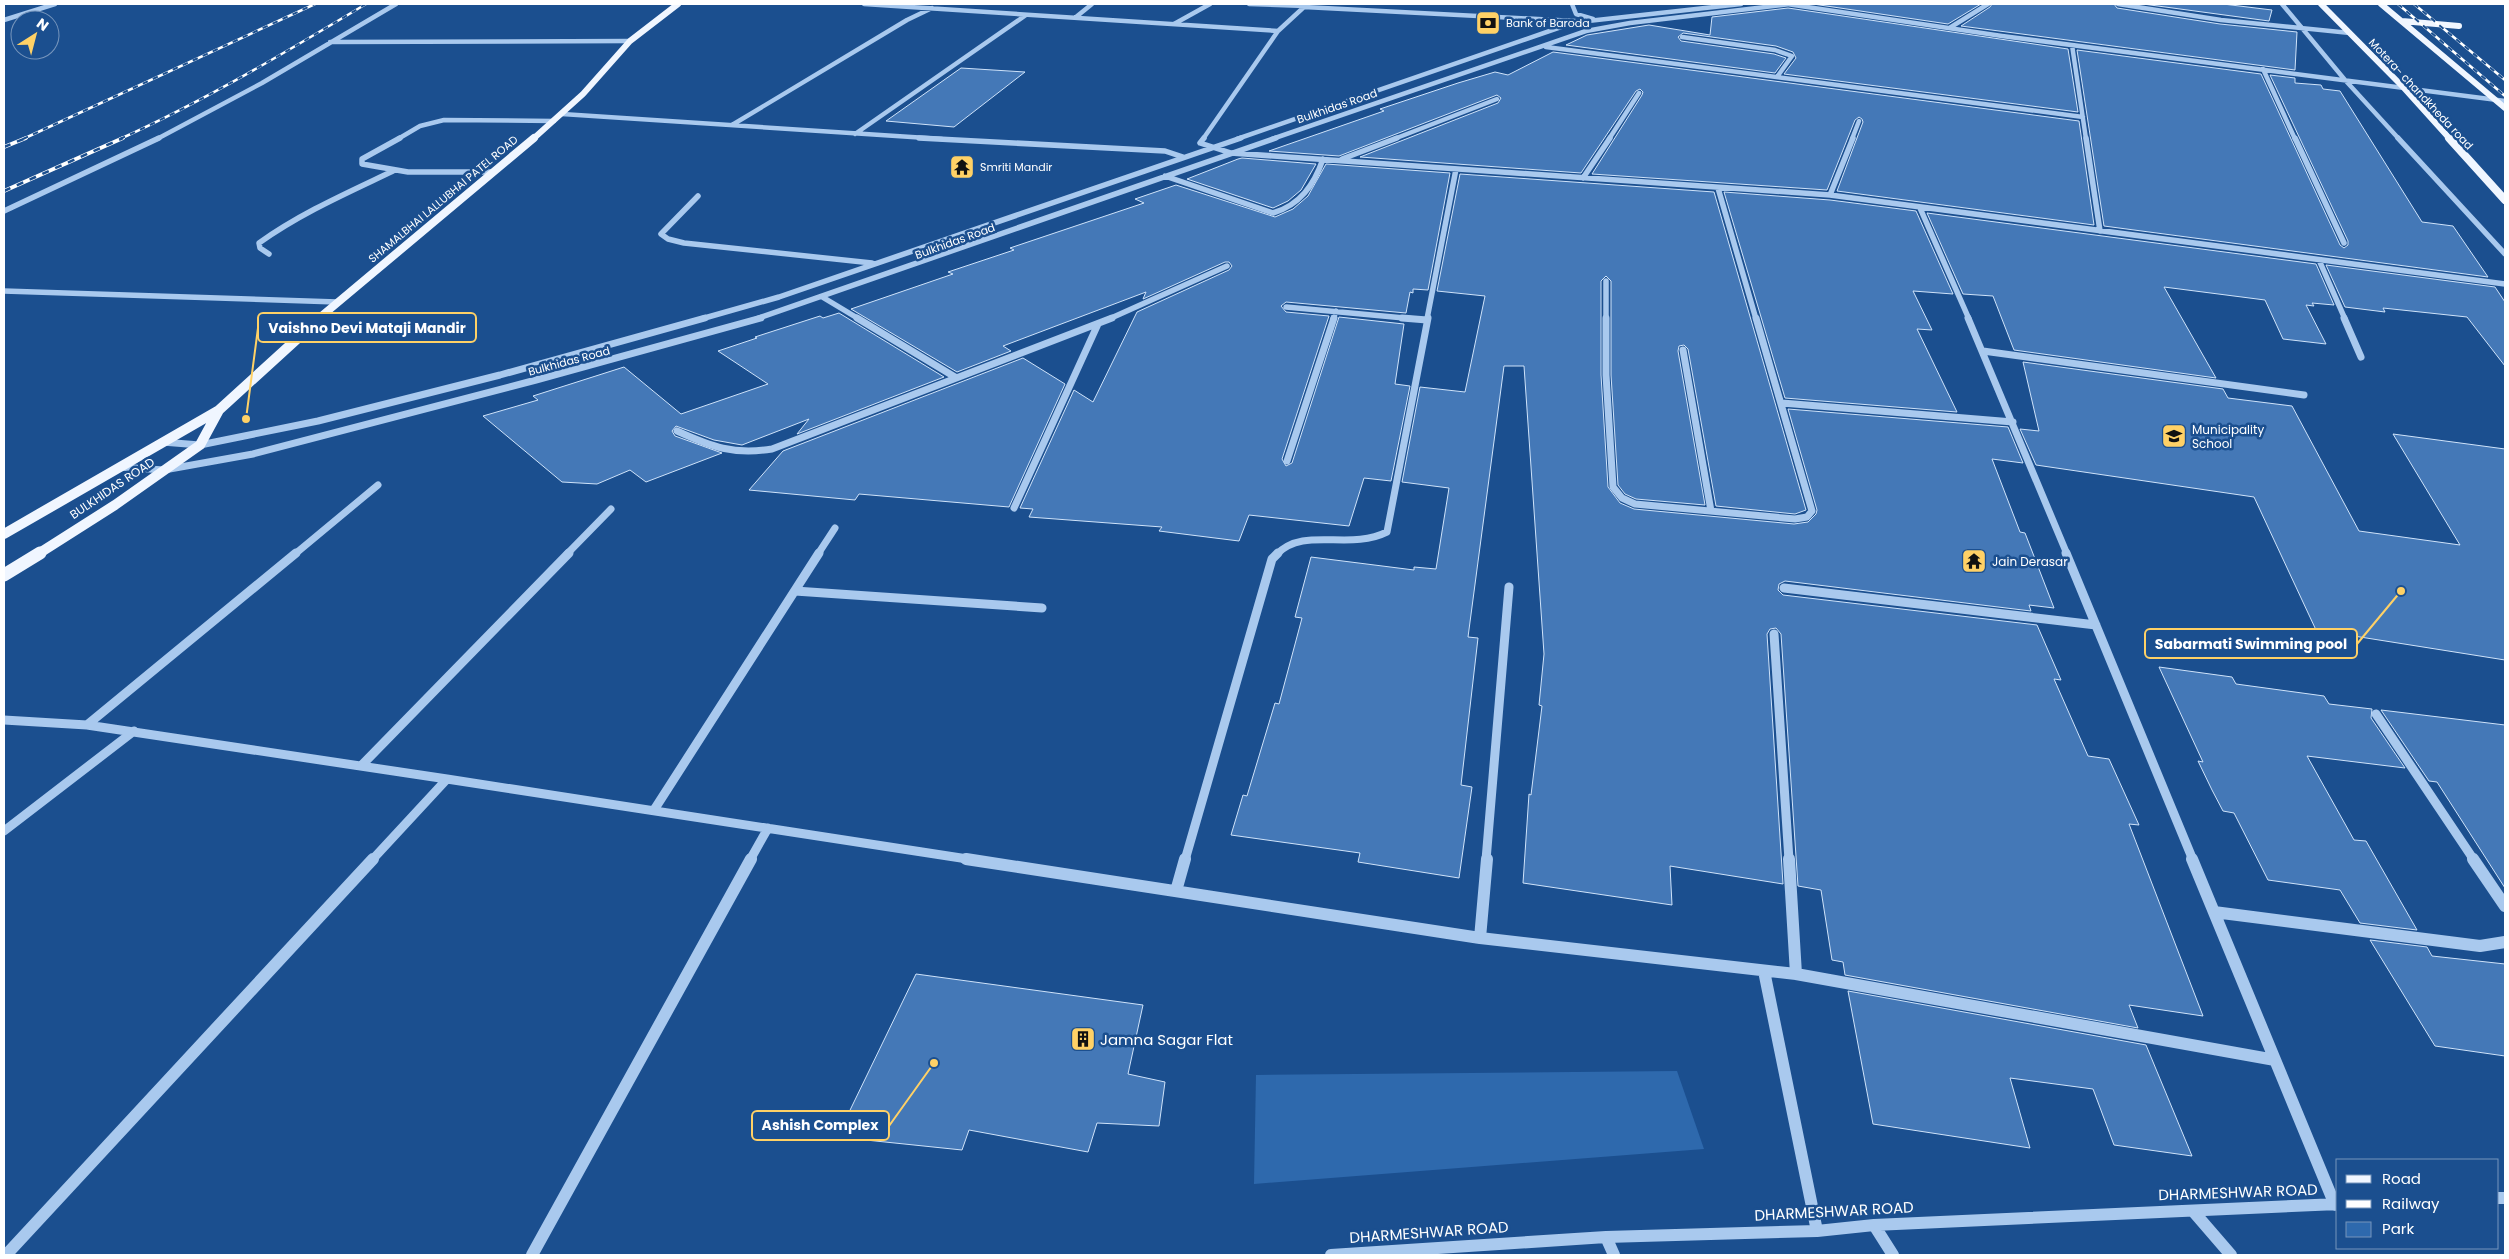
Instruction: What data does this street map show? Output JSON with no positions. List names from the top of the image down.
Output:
{
  "streets": {
    "main road": ["Motera- chandkheda road", "SHAMALBHAI LALLUBHAI PATEL ROAD", "BULKHIDAS ROAD"],
    "street": ["Bulkhidas Road", "DHARMESHWAR ROAD"]
  },
  "crossings": [
    ["Bulkhidas Road", "BULKHIDAS ROAD"],
    ["SHAMALBHAI LALLUBHAI PATEL ROAD", "BULKHIDAS ROAD"]
  ],
  "places": {
    "bank": ["Bank of Baroda"],
    "temple": ["Smriti Mandir", "Jain Derasar"],
    "other": ["Vaishno Devi Mataji Mandir", "Sabarmati Swimming pool", "Ashish Complex"],
    "school or university": ["Municipality School"],
    "building": ["Jamna Sagar Flat"]
  },
  "legend": ["Road", "Railway", "Park"],
  "north": "top right"
}
